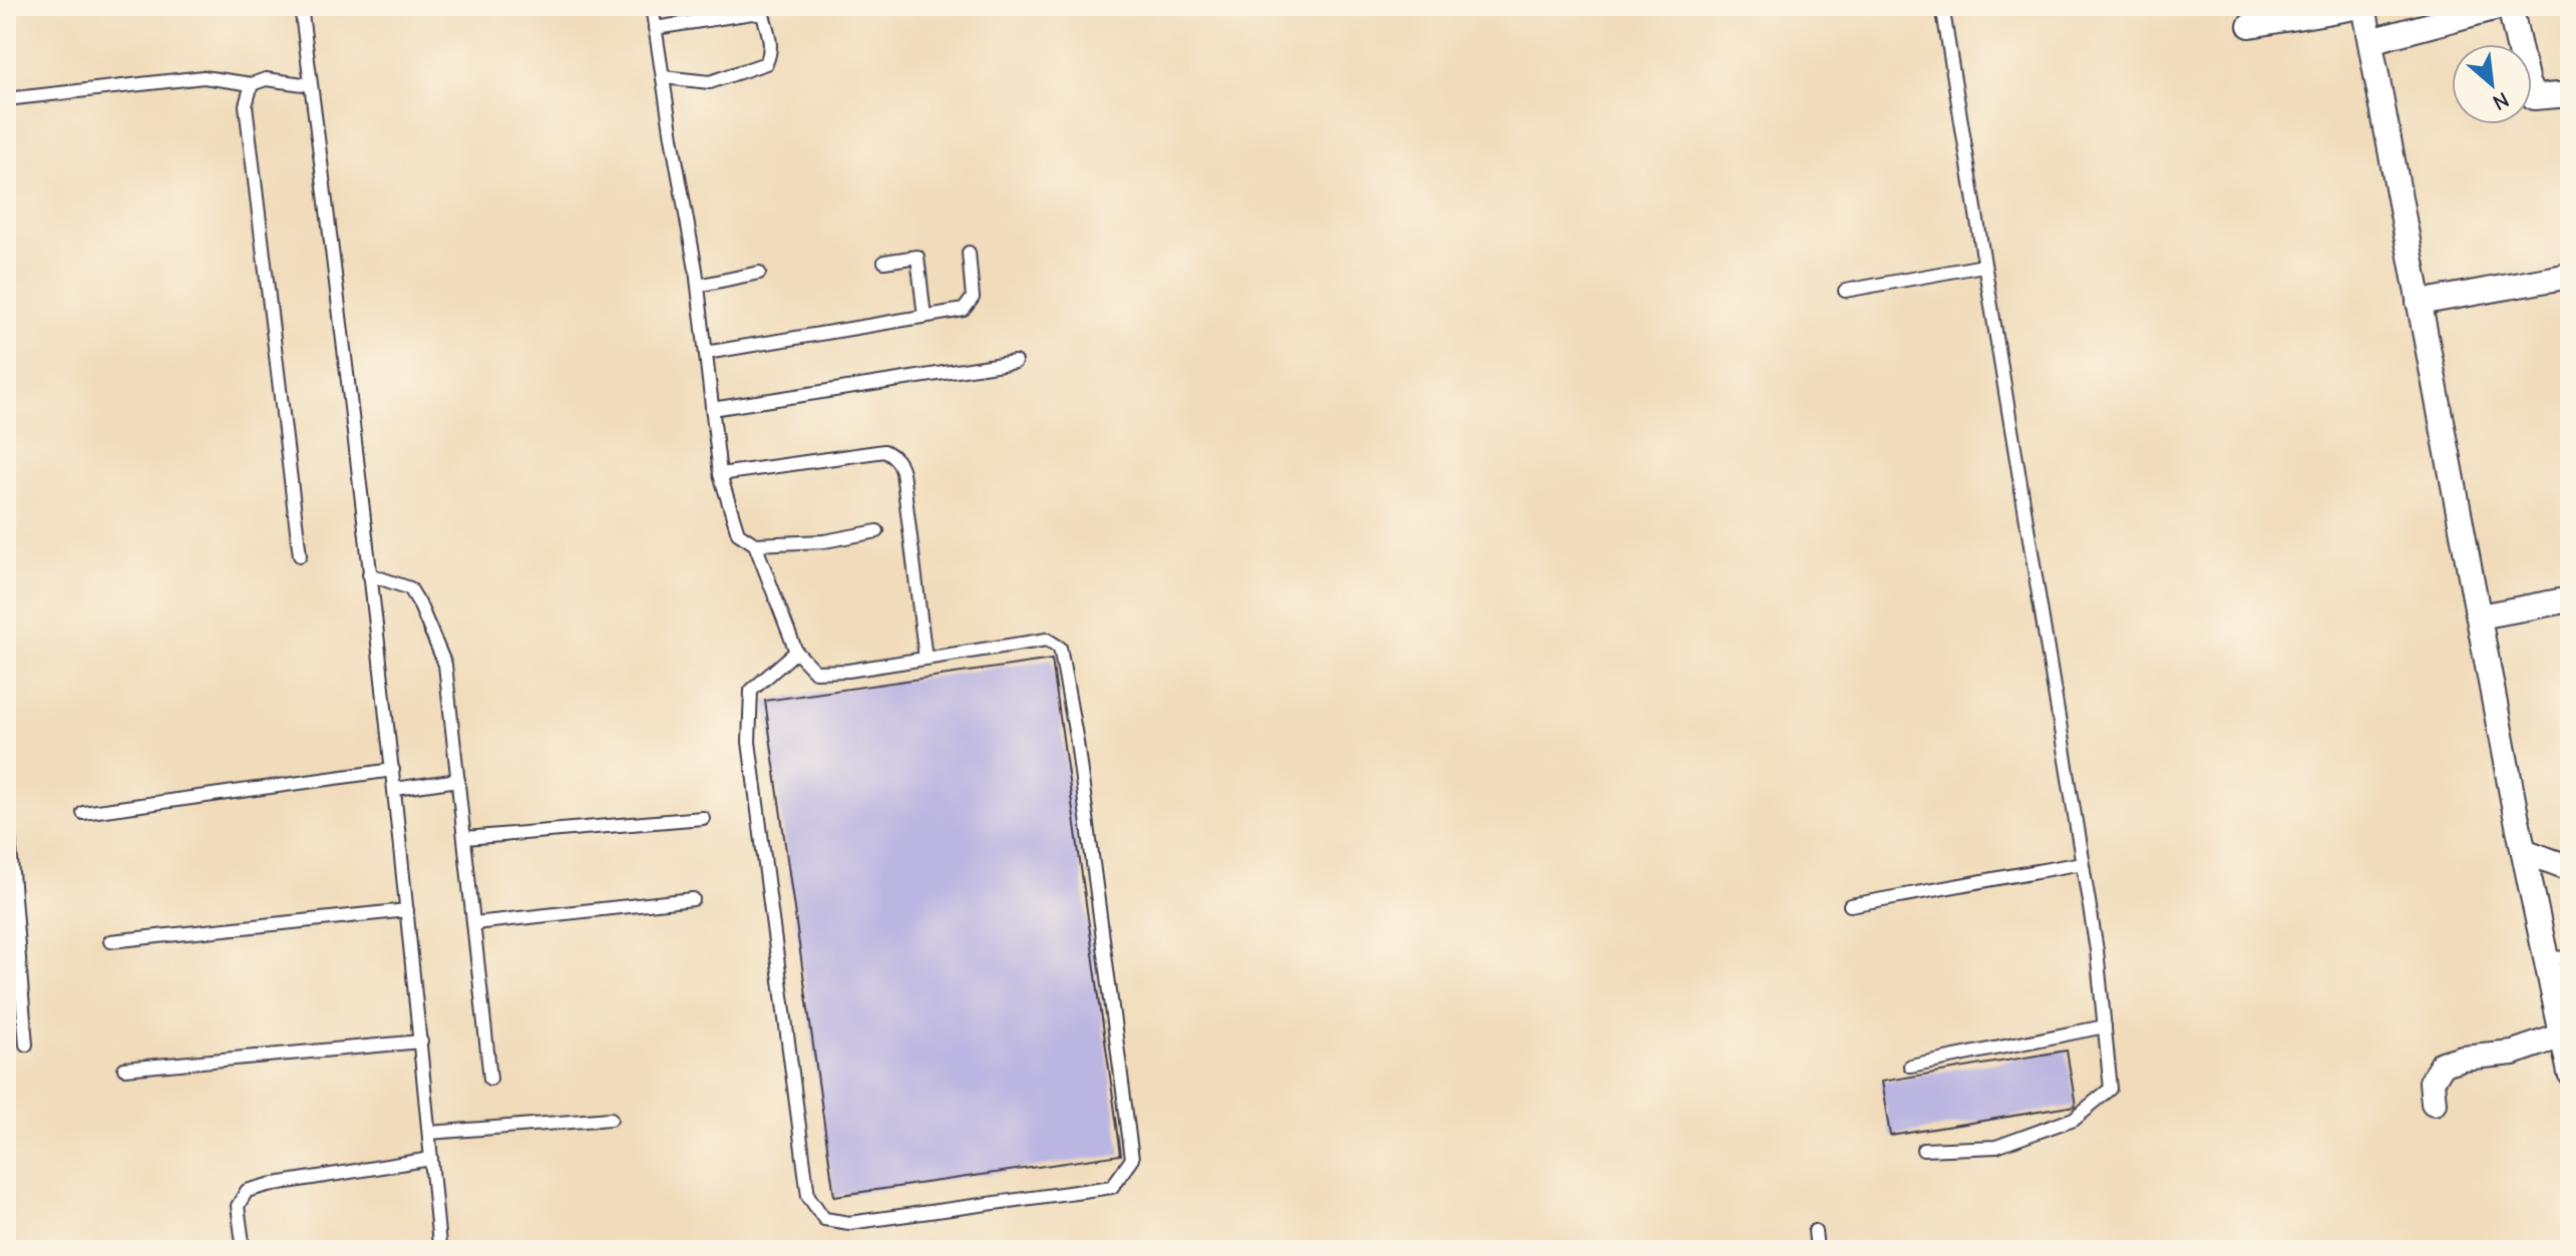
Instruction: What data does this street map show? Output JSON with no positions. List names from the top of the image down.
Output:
{
  "north": "bottom right"
}
